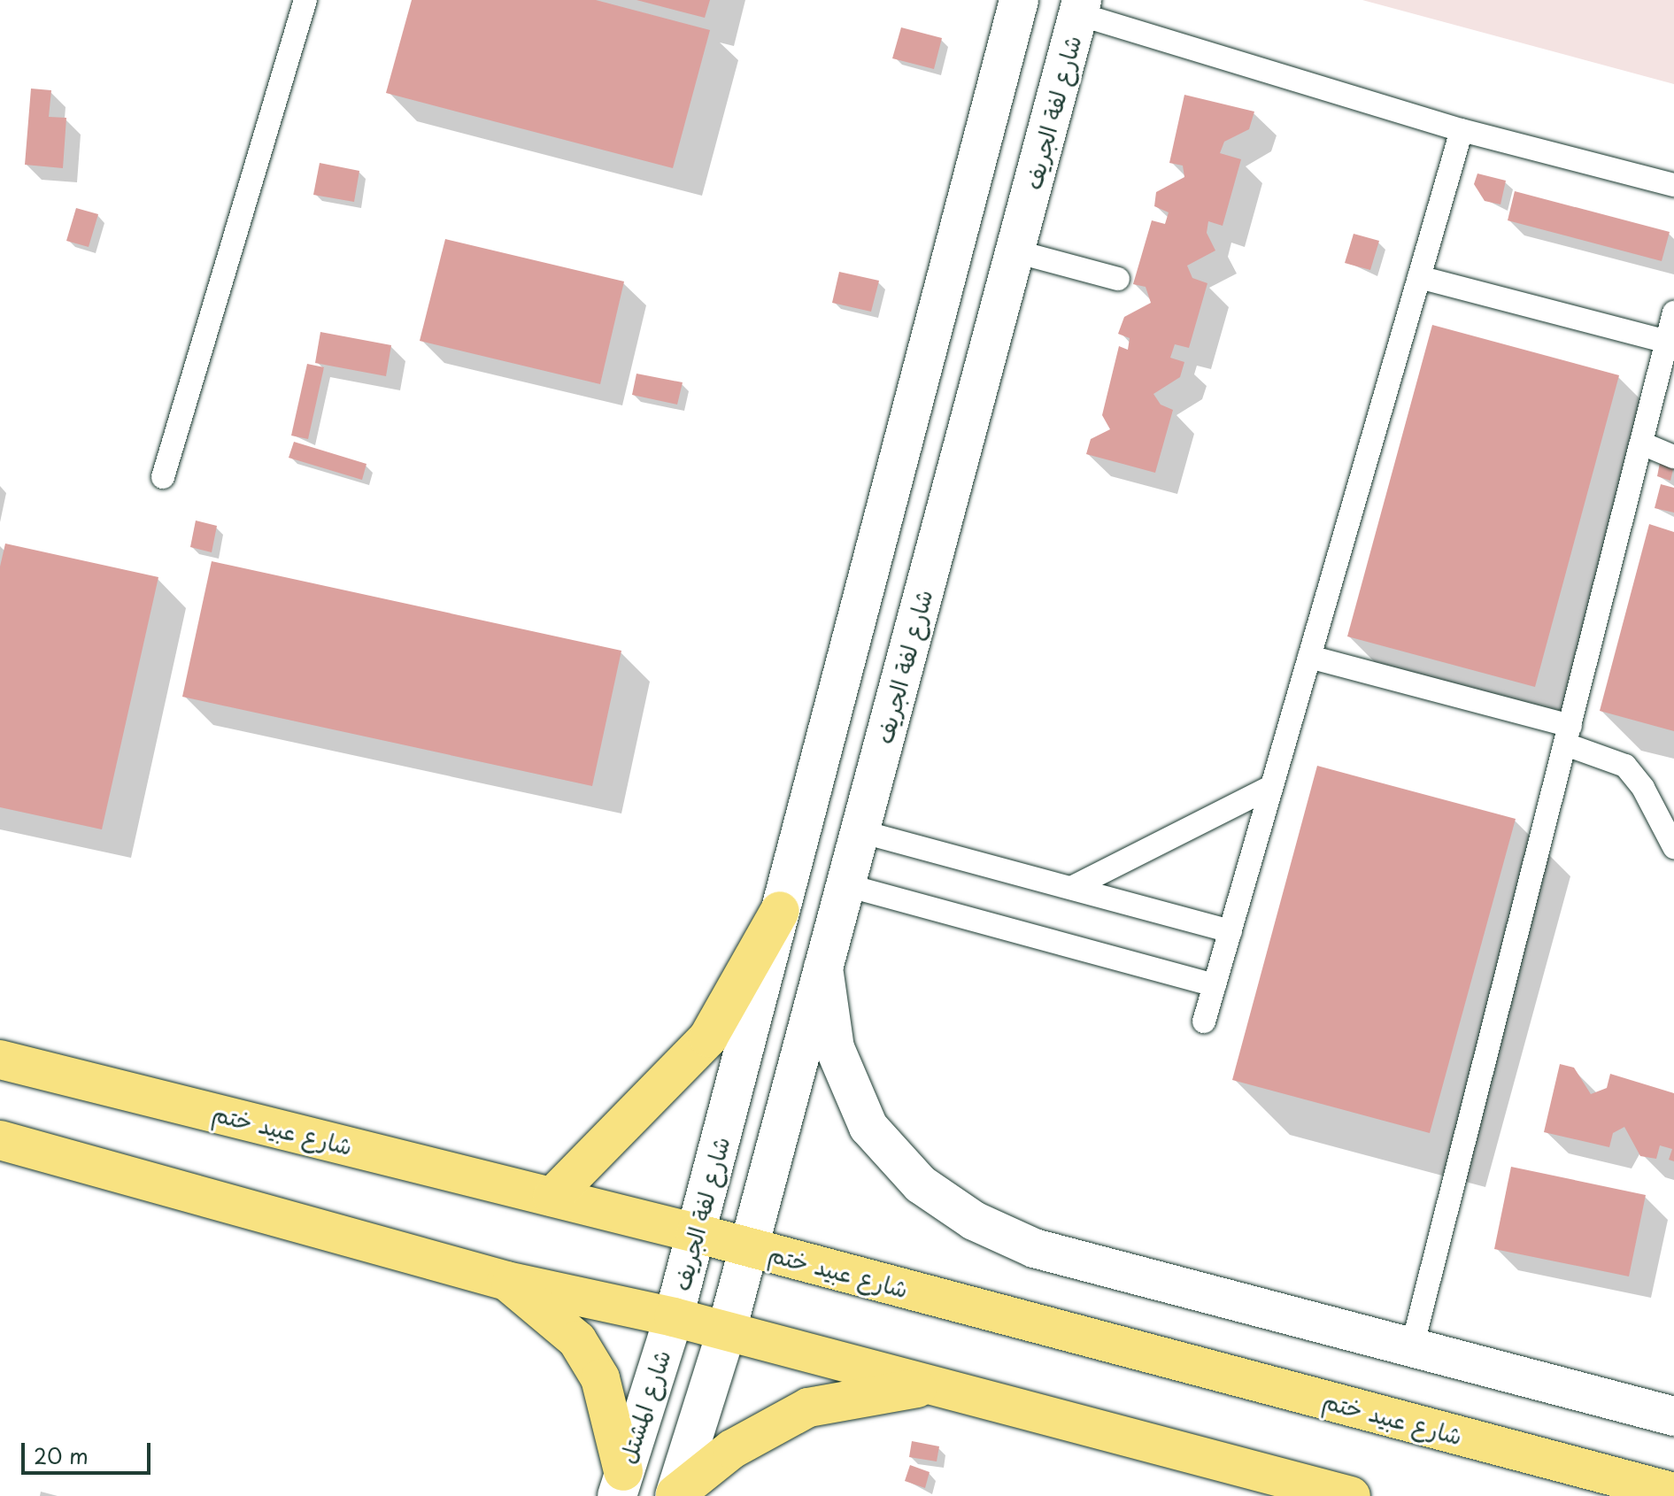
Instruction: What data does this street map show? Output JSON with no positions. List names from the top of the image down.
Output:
{
  "streets": {
    "main road": ["شارع لفة الجريف", "شارع عبيد ختم", "شارع المشتل"]
  },
  "crossings": [
    ["شارع لفة الجريف", "شارع عبيد ختم"],
    ["شارع لفة الجريف", "شارع المشتل"]
  ],
  "scale_bar": "20 m"
}
